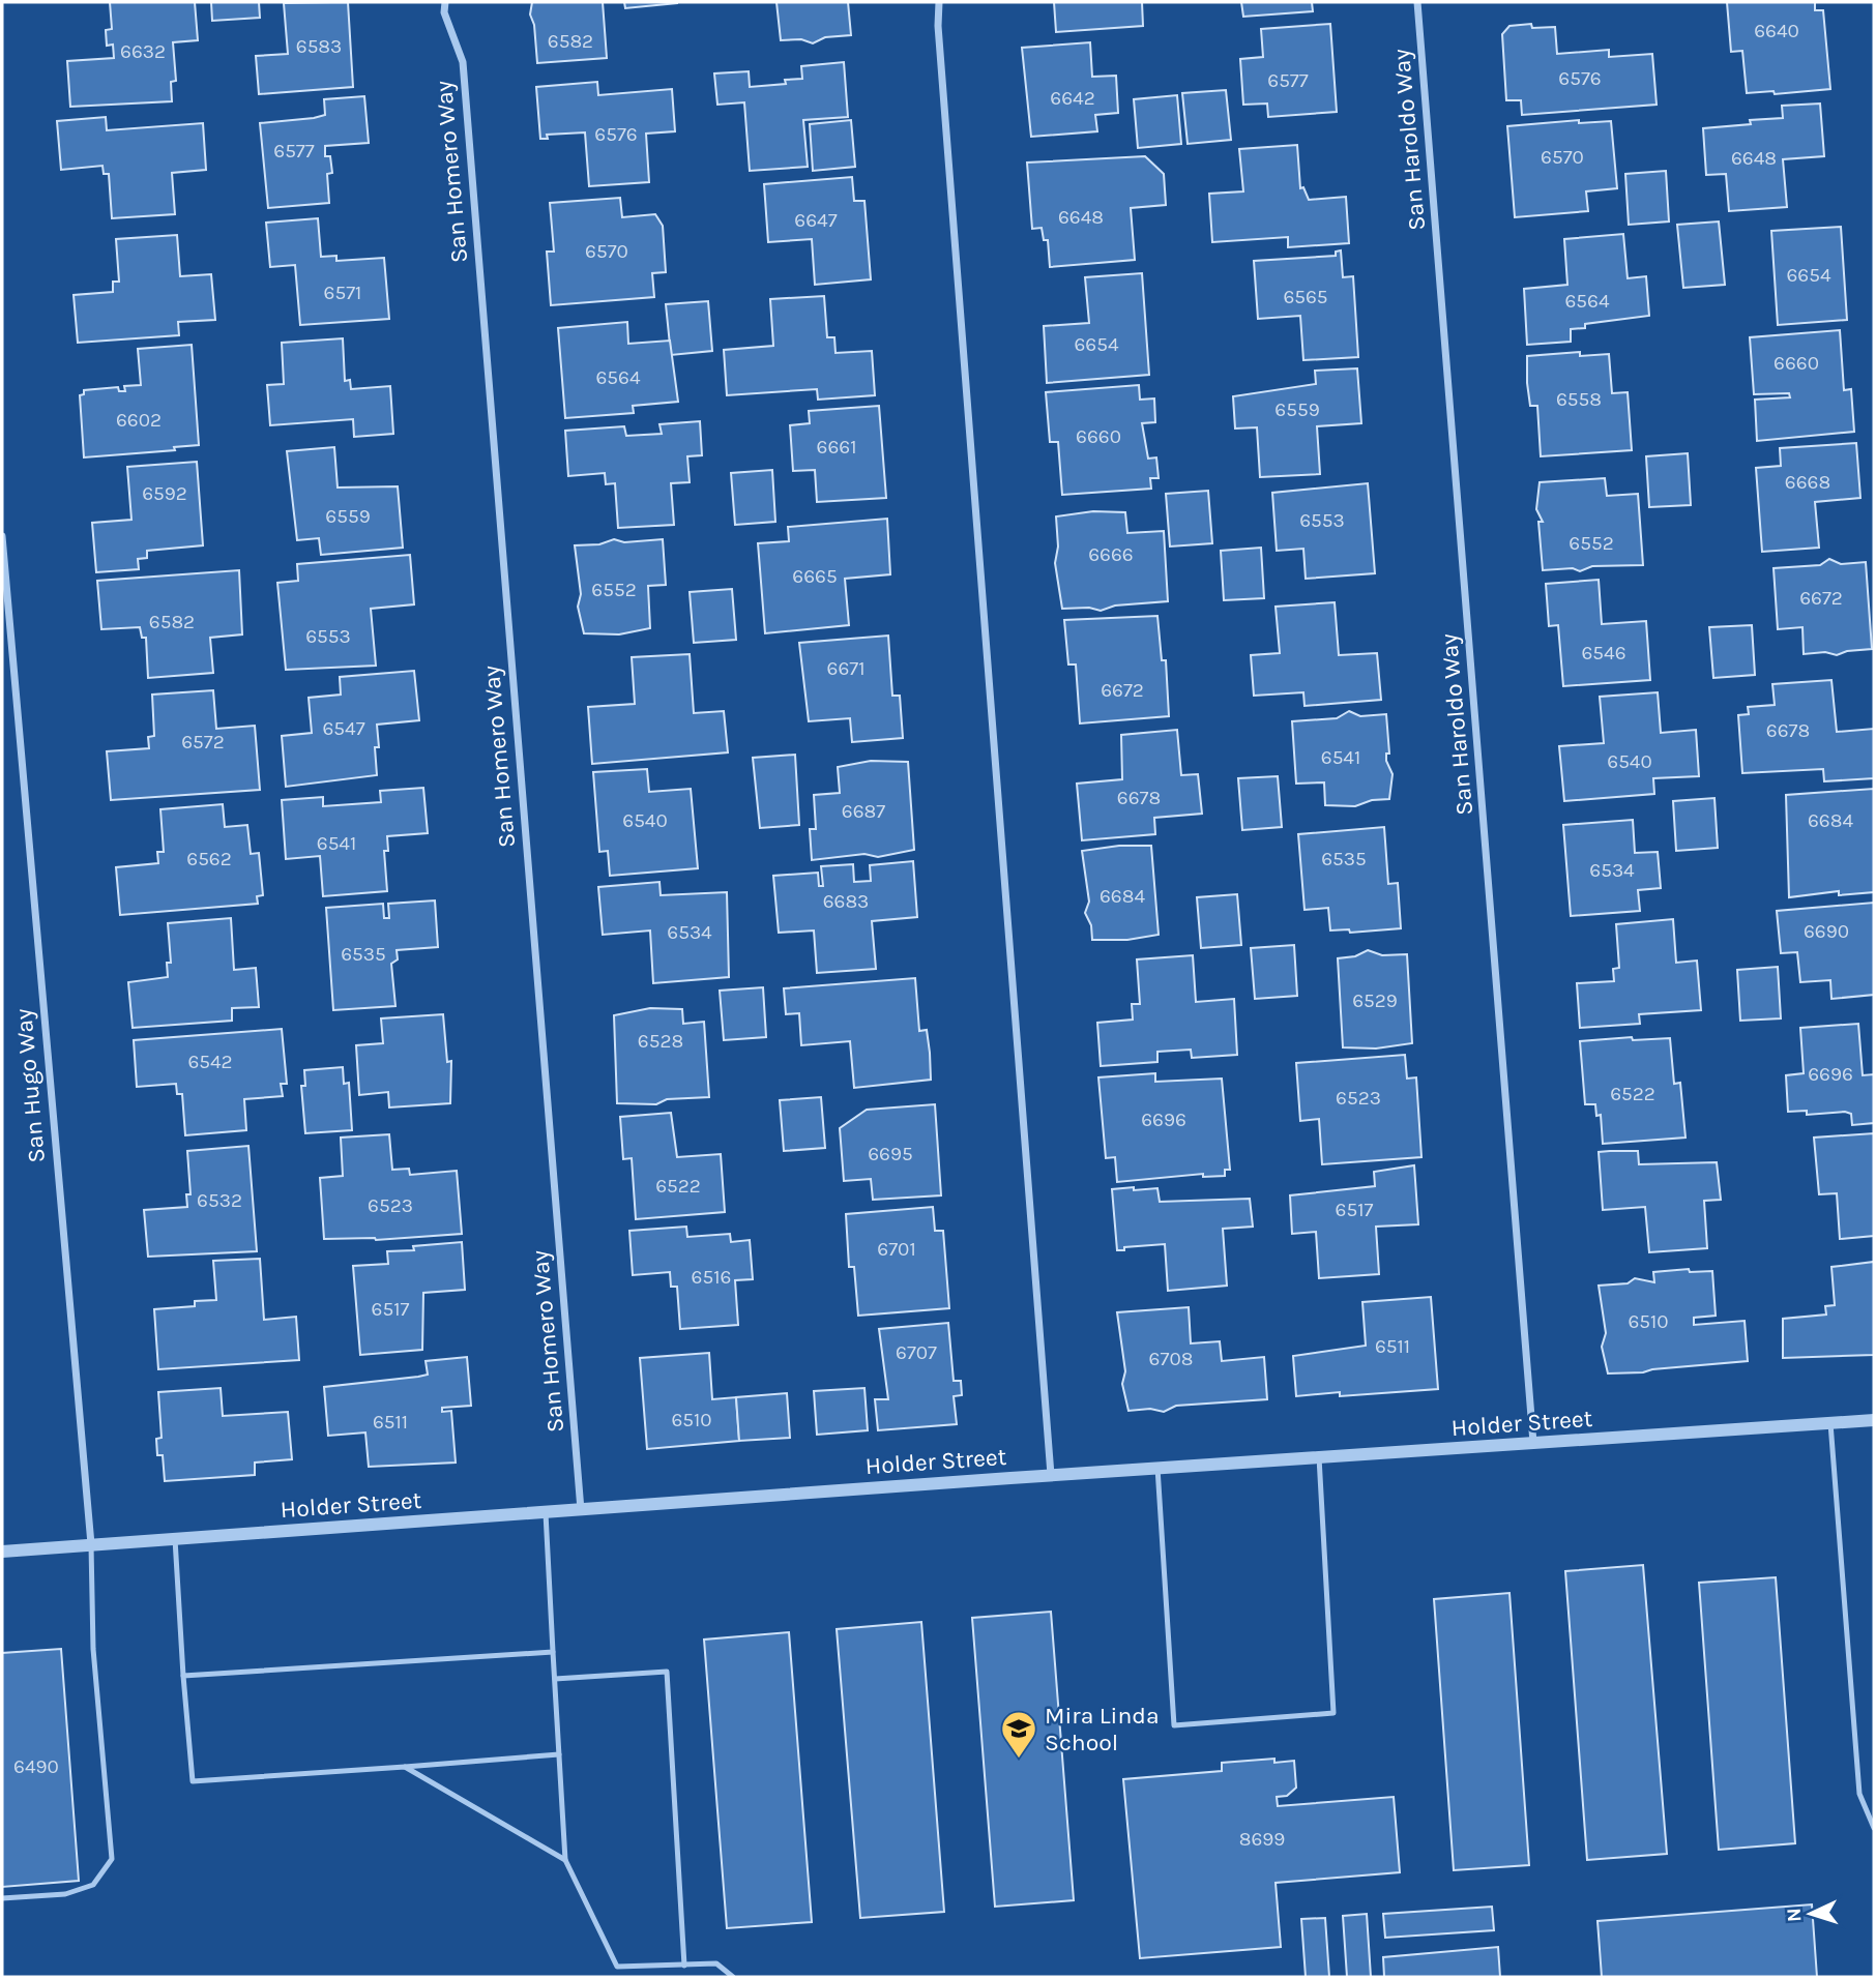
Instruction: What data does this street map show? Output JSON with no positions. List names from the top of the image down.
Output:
{
  "streets": {
    "street": [
      "San Haroldo Way",
      "San Homero Way",
      "San Hugo Way",
      "Holder Street"
    ]
  },
  "crossings": [
    ["San Haroldo Way", "Holder Street"],
    ["San Homero Way", "Holder Street"],
    ["San Hugo Way", "Holder Street"]
  ],
  "places": {
    "school or university": ["Mira Linda School"]
  },
  "house_numbers": [
    "6640",
    "6582",
    "6583",
    "6632",
    "6576",
    "6577",
    "6642",
    "6576",
    "6577",
    "6570",
    "6648",
    "6648",
    "6647",
    "6570",
    "6654",
    "6571",
    "6565",
    "6564",
    "6654",
    "6660",
    "6564",
    "6558",
    "6559",
    "6602",
    "6660",
    "6661",
    "6668",
    "6592",
    "6559",
    "6553",
    "6552",
    "6666",
    "6665",
    "6552",
    "6672",
    "6582",
    "6553",
    "6546",
    "6671",
    "6672",
    "6547",
    "6678",
    "6572",
    "6541",
    "6540",
    "6678",
    "6687",
    "6540",
    "6684",
    "6541",
    "6562",
    "6535",
    "6534",
    "6684",
    "6683",
    "6690",
    "6534",
    "6535",
    "6529",
    "6528",
    "6542",
    "6696",
    "6522",
    "6523",
    "6696",
    "6695",
    "6522",
    "6532",
    "6523",
    "6517",
    "6701",
    "6516",
    "6517",
    "6510",
    "6511",
    "6707",
    "6708",
    "6510",
    "6511",
    "6490",
    "8699"
  ],
  "north": "left"
}
